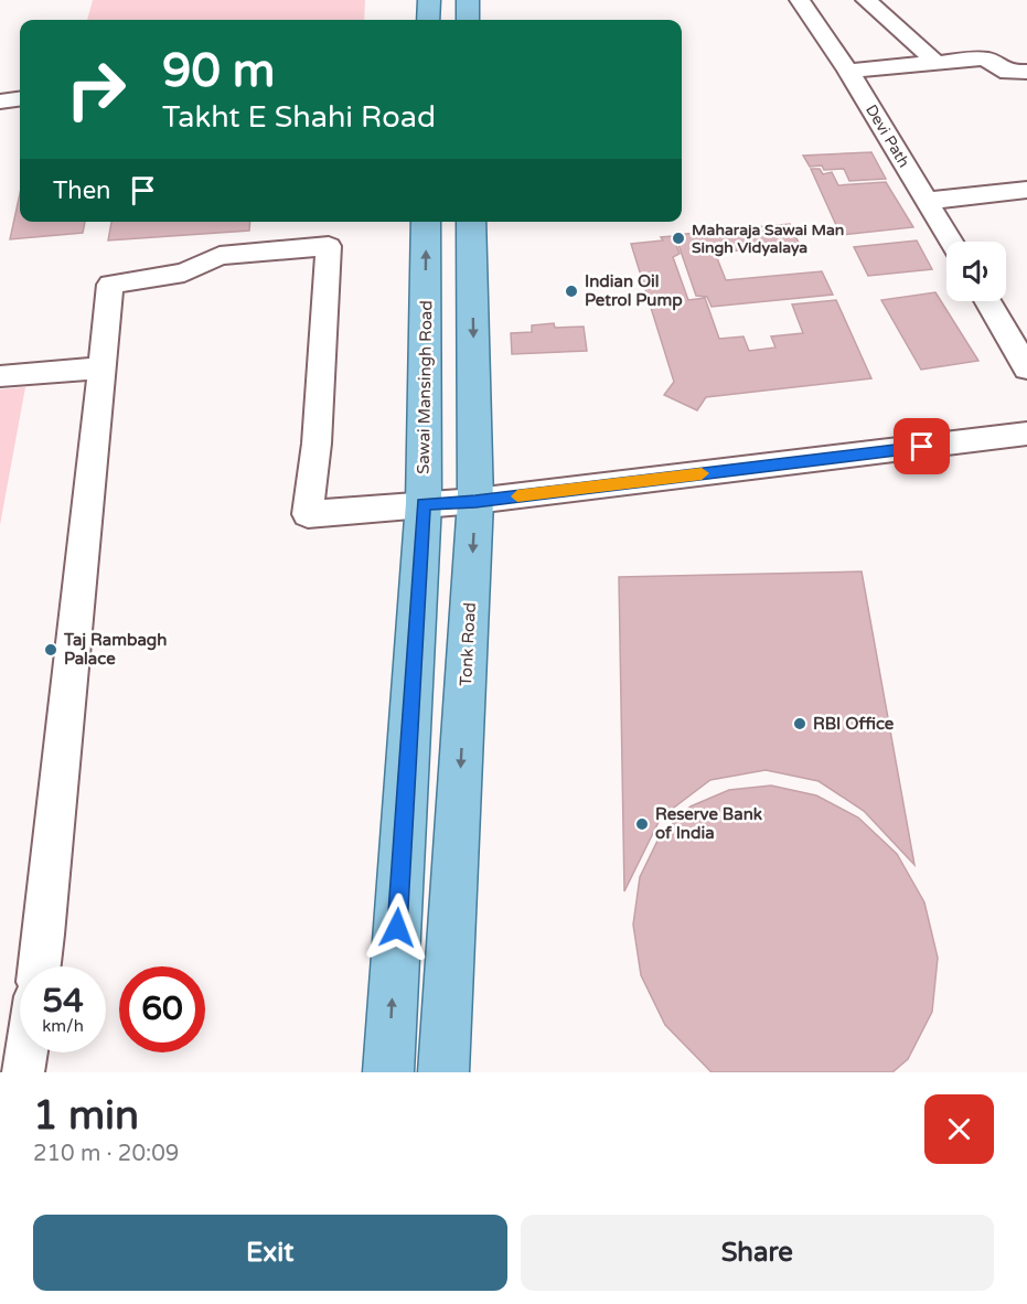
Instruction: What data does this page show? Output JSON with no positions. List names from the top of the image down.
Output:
{
  "streets": {
    "main road": ["Sawai Mansingh Road", "Tonk Road"],
    "street": ["Devi Path"]
  },
  "one_way": ["Sawai Mansingh Road", "Tonk Road"],
  "places": [
    "Maharaja Sawai Man Singh Vidyalaya",
    "Indian Oil Petrol Pump",
    "Taj Rambagh Palace",
    "RBI Office",
    "Reserve Bank of India"
  ],
  "page": {
    "turn": ["90 m", "Takht E Shahi Road"],
    "then": "Then",
    "speed": "54 km/h",
    "limit": "60",
    "heading": ["1 min", "210 m · 20:09"],
    "buttons": ["Exit", "Share"]
  }
}
